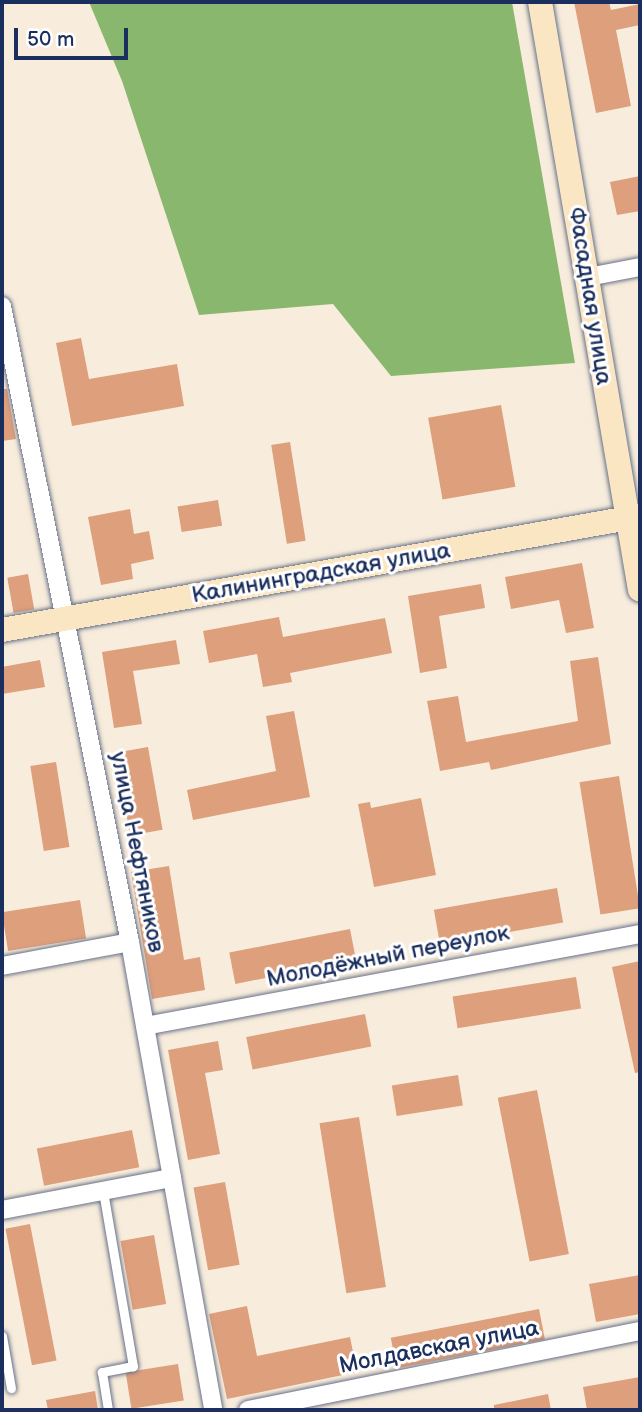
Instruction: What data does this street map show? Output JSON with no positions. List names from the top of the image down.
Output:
{
  "streets": {
    "street": [
      "Фасадная улица",
      "Калининградская улица",
      "улица Нефтяников",
      "Молодёжный переулок",
      "Молдавская улица"
    ]
  },
  "crossings": [
    ["Фасадная улица", "Калининградская улица"],
    ["Калининградская улица", "улица Нефтяников"],
    ["улица Нефтяников", "Молодёжный переулок"]
  ],
  "scale_bar": "50 m"
}
